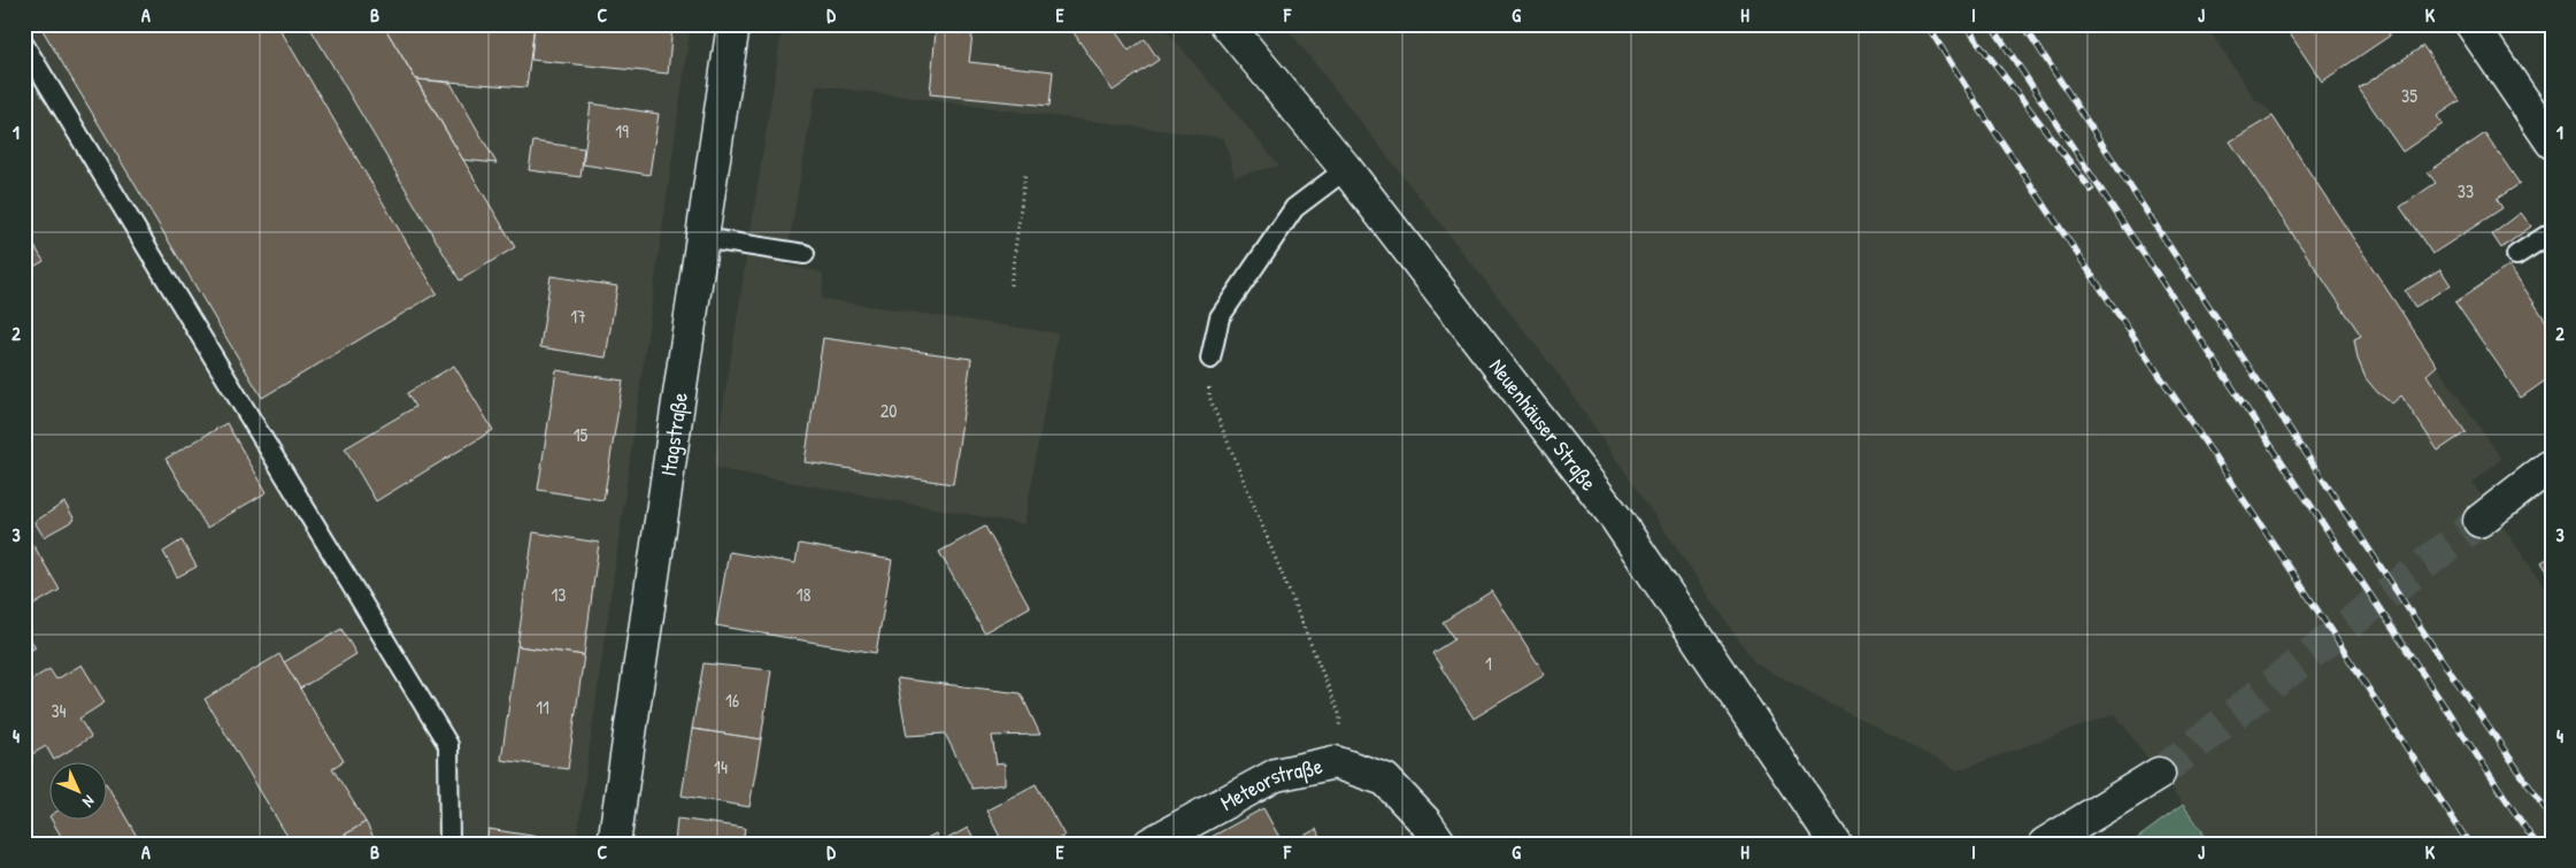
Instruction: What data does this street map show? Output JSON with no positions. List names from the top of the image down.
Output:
{
  "streets": {
    "street": ["Neuenhäuser Straße", "Itagstraße", "Meteorstraße"]
  },
  "house_numbers": [
    "35",
    "19",
    "33",
    "17",
    "20",
    "15",
    "13",
    "18",
    "1",
    "16",
    "11",
    "34",
    "14"
  ],
  "north": "bottom right",
  "grid": {
    "columns": [
      "A",
      "B",
      "C",
      "D",
      "E",
      "F",
      "G",
      "H",
      "I",
      "J",
      "K"
    ],
    "rows": [
      "1",
      "2",
      "3",
      "4"
    ]
  }
}
